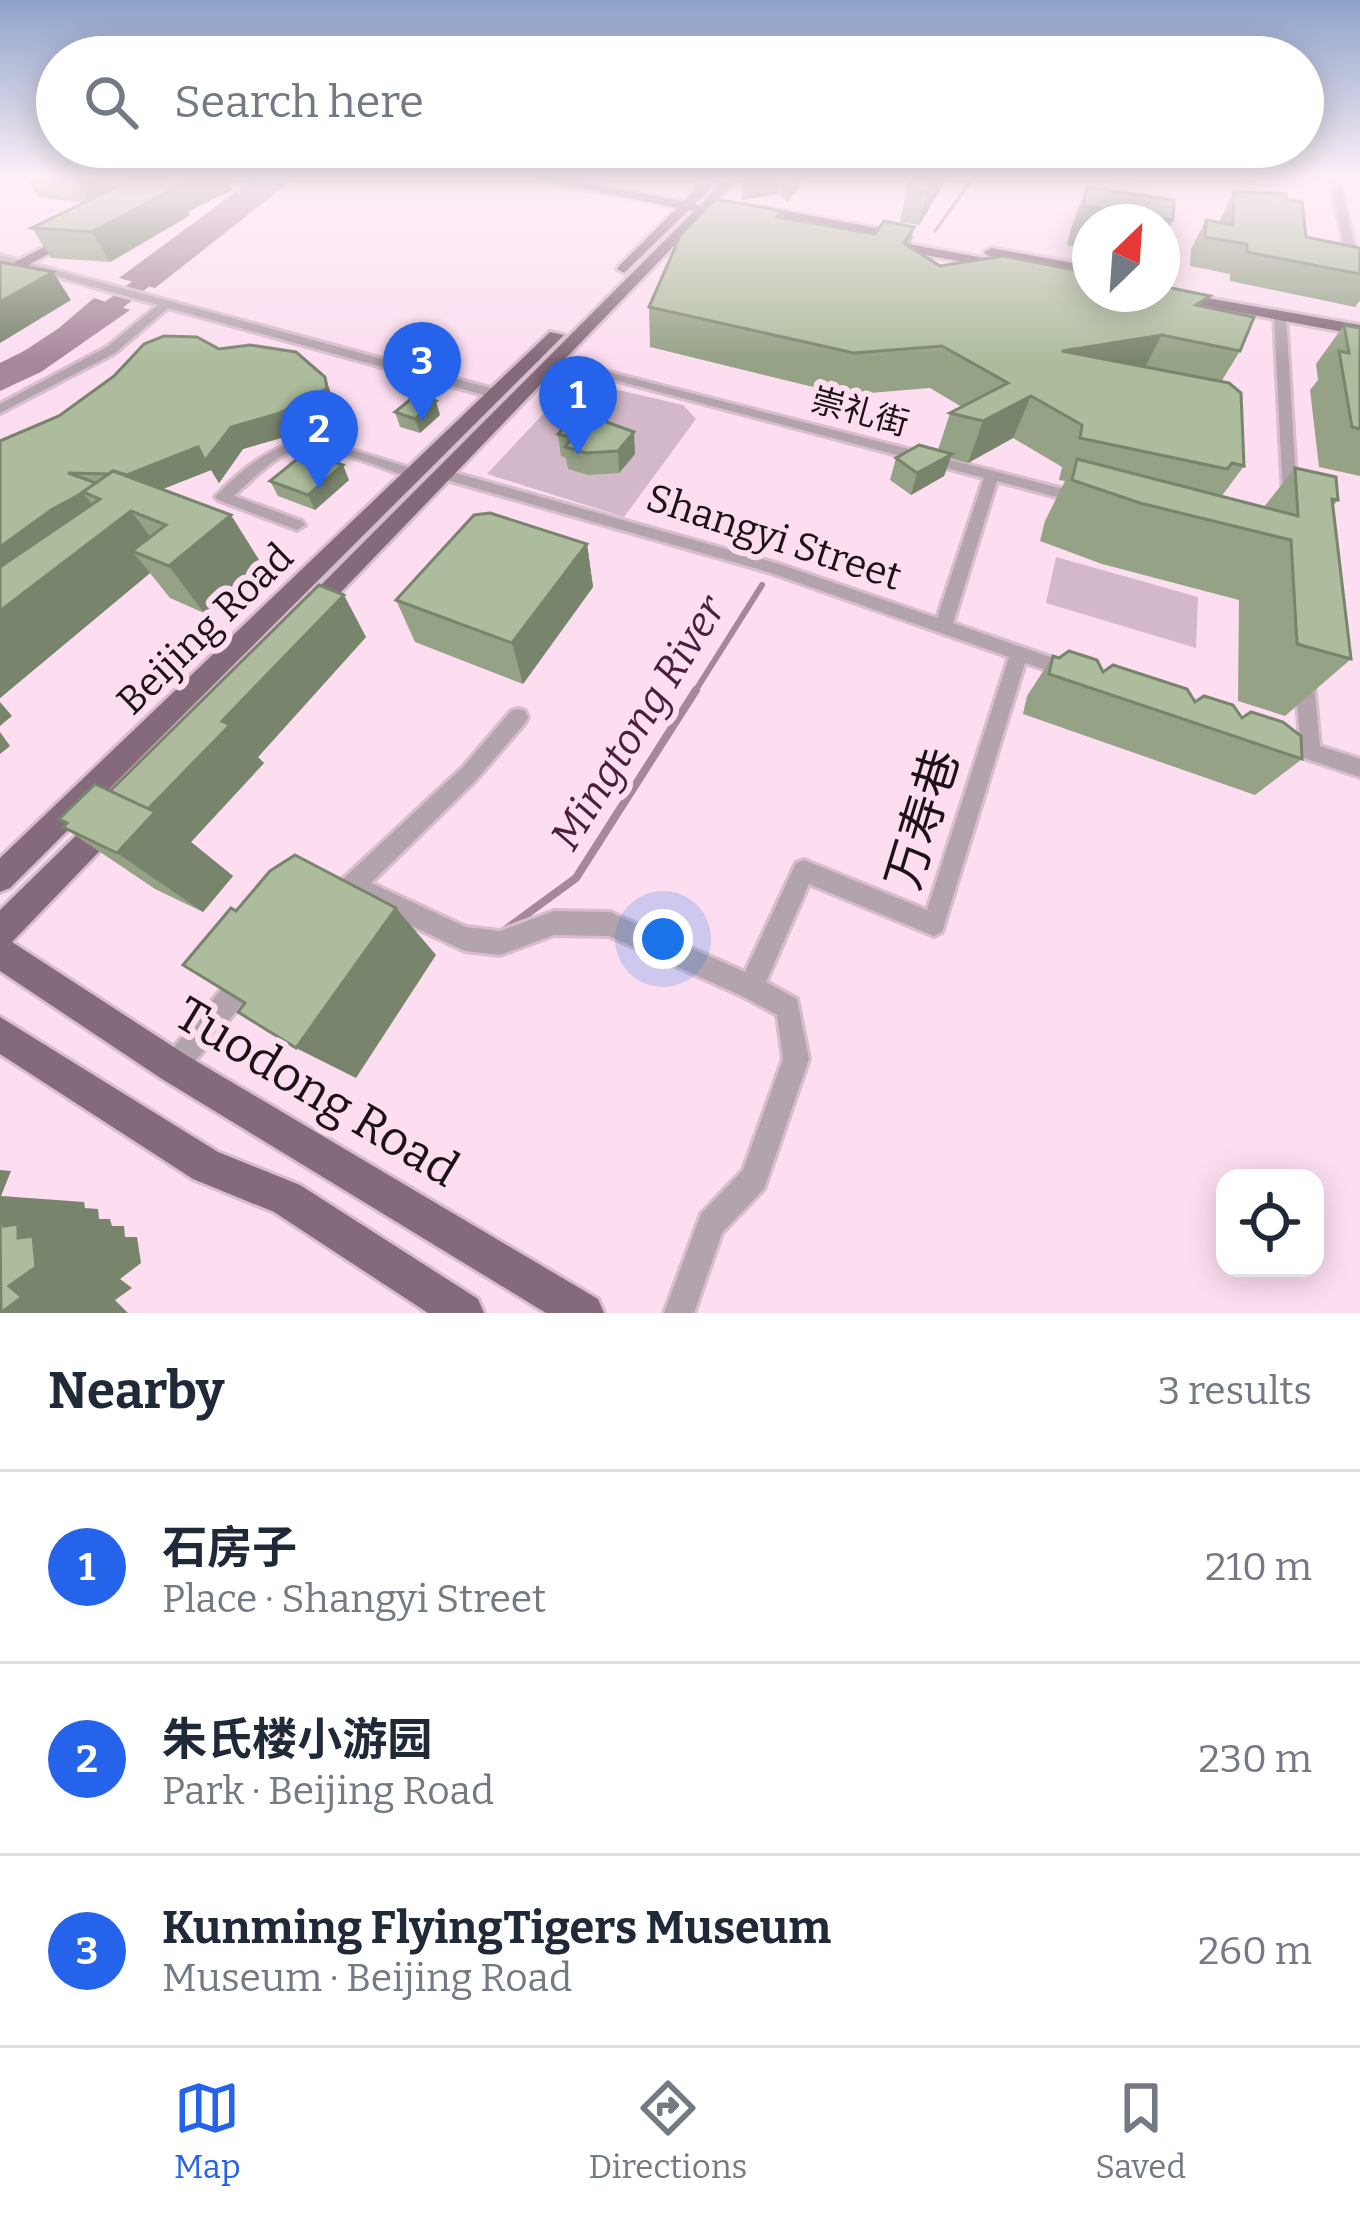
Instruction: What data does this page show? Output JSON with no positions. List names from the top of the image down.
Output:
{
  "streets": {
    "main road": ["Beijing Road", "Tuodong Road"],
    "street": ["崇礼街", "Shangyi Street", "万寿巷"]
  },
  "crossings": [
    ["崇礼街", "Shangyi Street"],
    ["崇礼街", "Beijing Road"],
    ["Shangyi Street", "Beijing Road"],
    ["Shangyi Street", "万寿巷"]
  ],
  "water": ["Mingtong River"],
  "north": "top right",
  "page": {
    "search": "Search here",
    "pins": ["3", "1", "2"],
    "heading": ["Nearby", "3 results"],
    "list": [
      {
        "mark": "1",
        "name": "石房子",
        "note": "Place · Shangyi Street",
        "value": "210 m"
      },
      {
        "mark": "2",
        "name": "朱氏楼小游园",
        "note": "Park · Beijing Road",
        "value": "230 m"
      },
      {
        "mark": "3",
        "name": "Kunming FlyingTigers Museum",
        "note": "Museum · Beijing Road",
        "value": "260 m"
      }
    ],
    "nav": ["Map", "Directions", "Saved"]
  }
}
